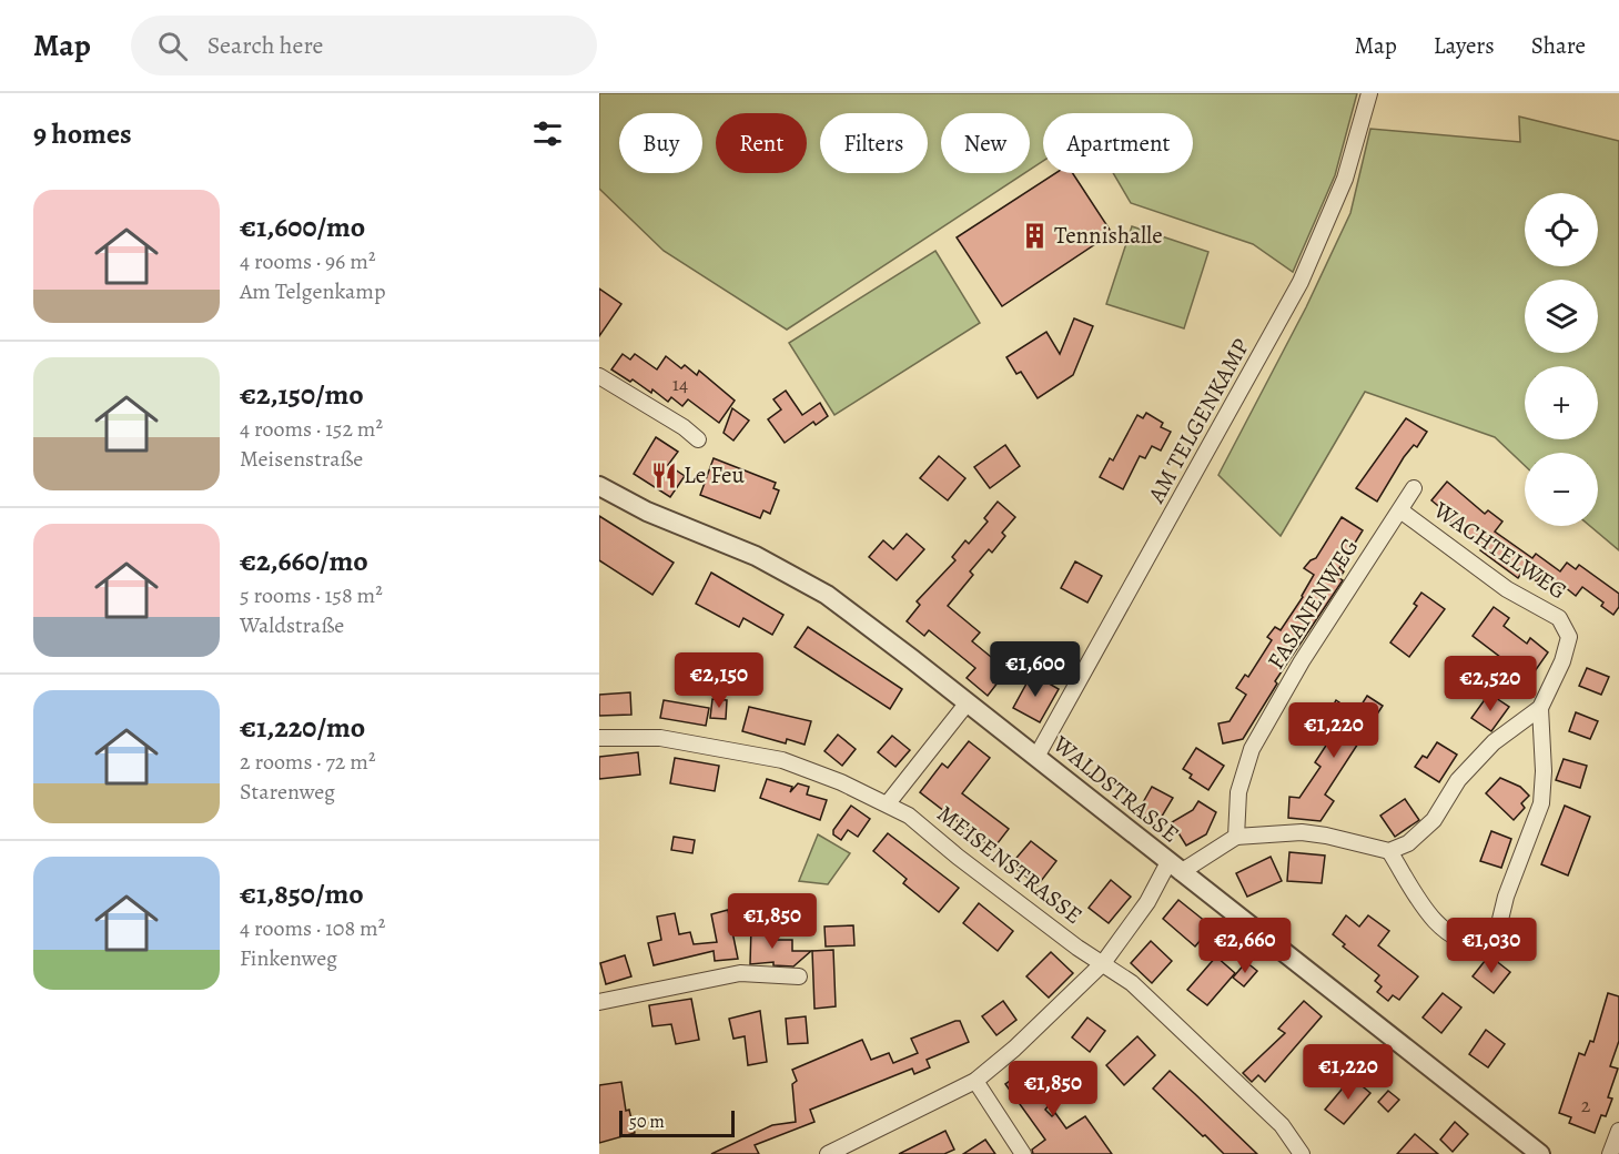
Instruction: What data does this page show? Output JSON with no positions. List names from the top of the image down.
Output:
{
  "streets": {
    "street": [
      "AM TELGENKAMP",
      "WACHTELWEG",
      "FASANENWEG",
      "WALDSTRASSE",
      "MEISENSTRASSE"
    ]
  },
  "crossings": [
    ["AM TELGENKAMP", "WALDSTRASSE"],
    ["WACHTELWEG", "FASANENWEG"]
  ],
  "places": {
    "building": ["Tennishalle"],
    "restaurant": ["Le Feu"]
  },
  "house_numbers": ["14", "2"],
  "scale_bar": "50 m",
  "page": {
    "header": "Map",
    "search": "Search here",
    "nav": ["Map", "Layers", "Share"],
    "heading": "9 homes",
    "chip": [
      "Buy",
      "Rent",
      "Filters",
      "New",
      "Apartment"
    ],
    "list": [
      {
        "name": "€1,600/mo",
        "note": "4 rooms · 96 m² · Am Telgenkamp"
      },
      {
        "name": "€2,150/mo",
        "note": "4 rooms · 152 m² · Meisenstraße"
      },
      {
        "name": "€2,660/mo",
        "note": "5 rooms · 158 m² · Waldstraße"
      },
      {
        "name": "€1,220/mo",
        "note": "2 rooms · 72 m² · Starenweg"
      },
      {
        "name": "€1,850/mo",
        "note": "4 rooms · 108 m² · Finkenweg"
      }
    ],
    "map_buttons": ["+", "−"],
    "price": [
      "€1,600",
      "€2,150",
      "€2,520",
      "€1,220",
      "€1,850",
      "€2,660",
      "€1,030",
      "€1,220",
      "€1,850"
    ],
    "scale": "50 m"
  }
}
